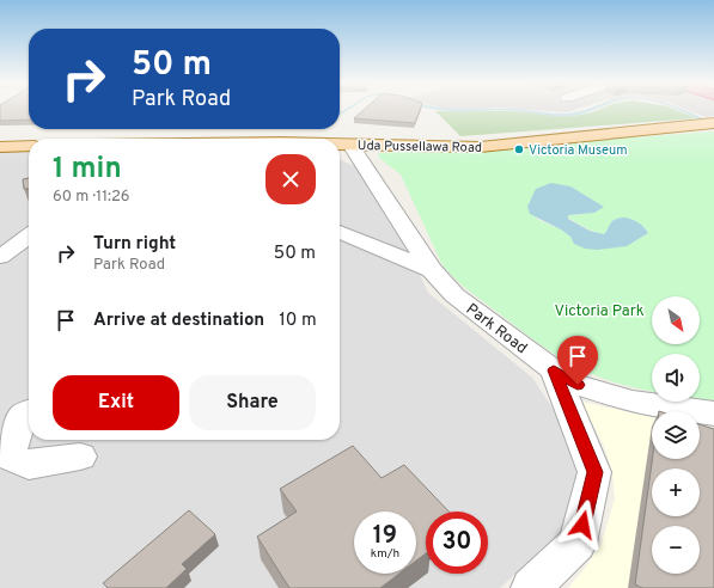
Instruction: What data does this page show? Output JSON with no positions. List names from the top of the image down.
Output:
{
  "streets": {
    "main road": ["Uda Pussellawa Road"],
    "street": ["Park Road"]
  },
  "crossings": [
    ["Uda Pussellawa Road", "Park Road"]
  ],
  "parks": ["Victoria Park"],
  "places": ["Victoria Museum"],
  "north": "bottom right",
  "page": {
    "turn": ["50 m", "Park Road"],
    "heading": ["1 min", "60 m · 11:26"],
    "list": [
      {
        "name": "Turn right",
        "note": "Park Road",
        "value": "50 m"
      },
      {
        "name": "Arrive at destination",
        "value": "10 m"
      }
    ],
    "map_buttons": ["+", "−"],
    "buttons": ["Exit", "Share"],
    "speed": "19 km/h",
    "limit": "30"
  }
}
